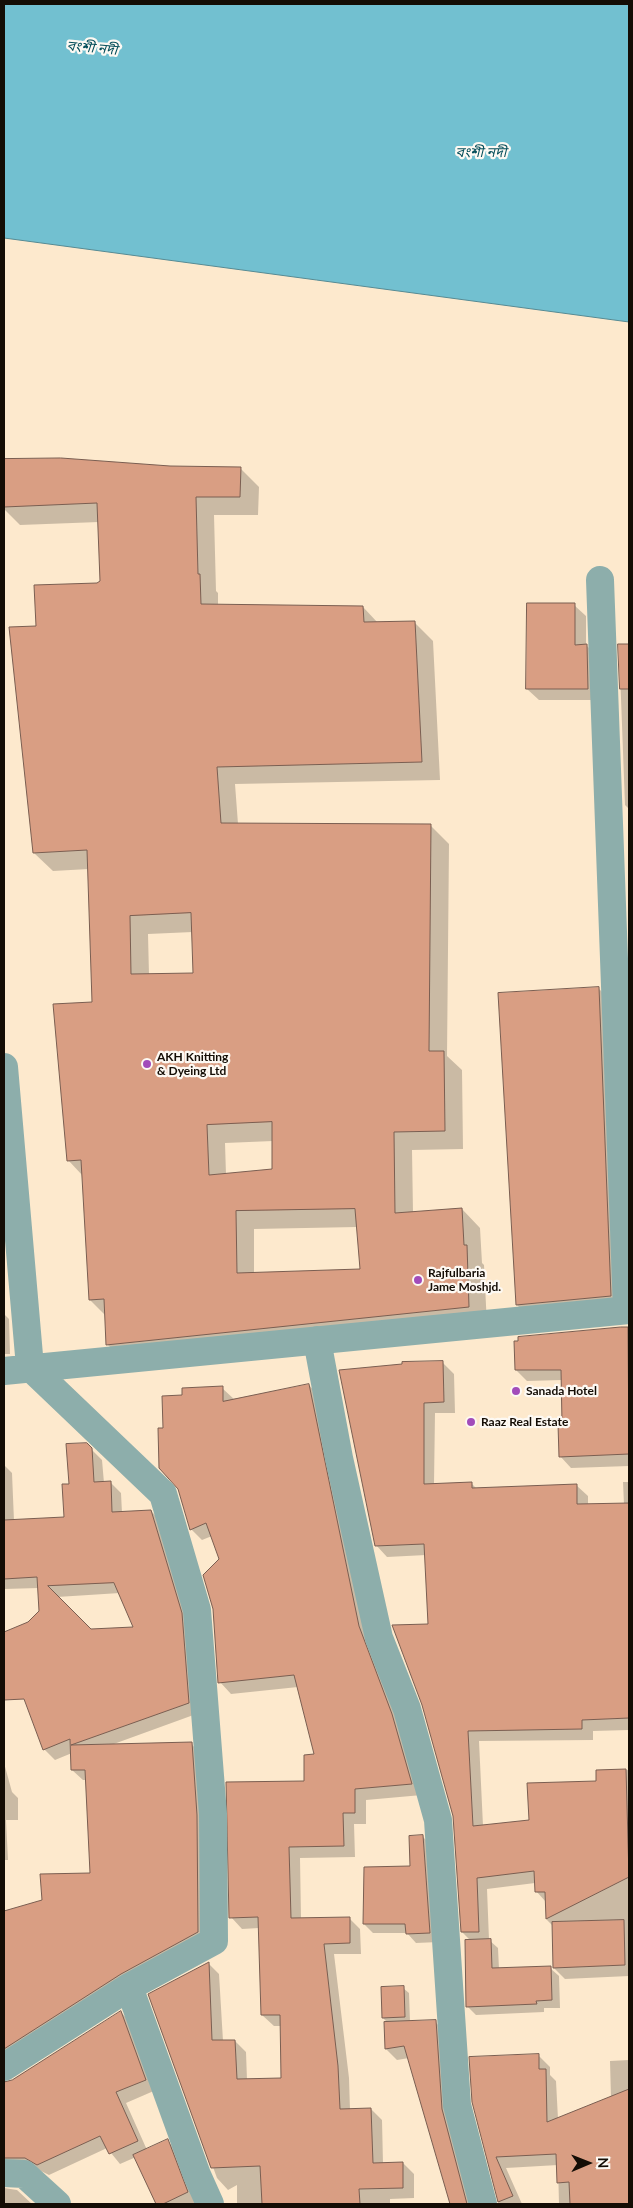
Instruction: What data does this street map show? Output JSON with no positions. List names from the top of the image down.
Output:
{
  "water": ["বংশী নদী"],
  "places": [
    "AKH Knitting & Dyeing Ltd",
    "Rajfulbaria Jame Moshjd.",
    "Sanada Hotel",
    "Raaz Real Estate"
  ],
  "north": "right"
}
